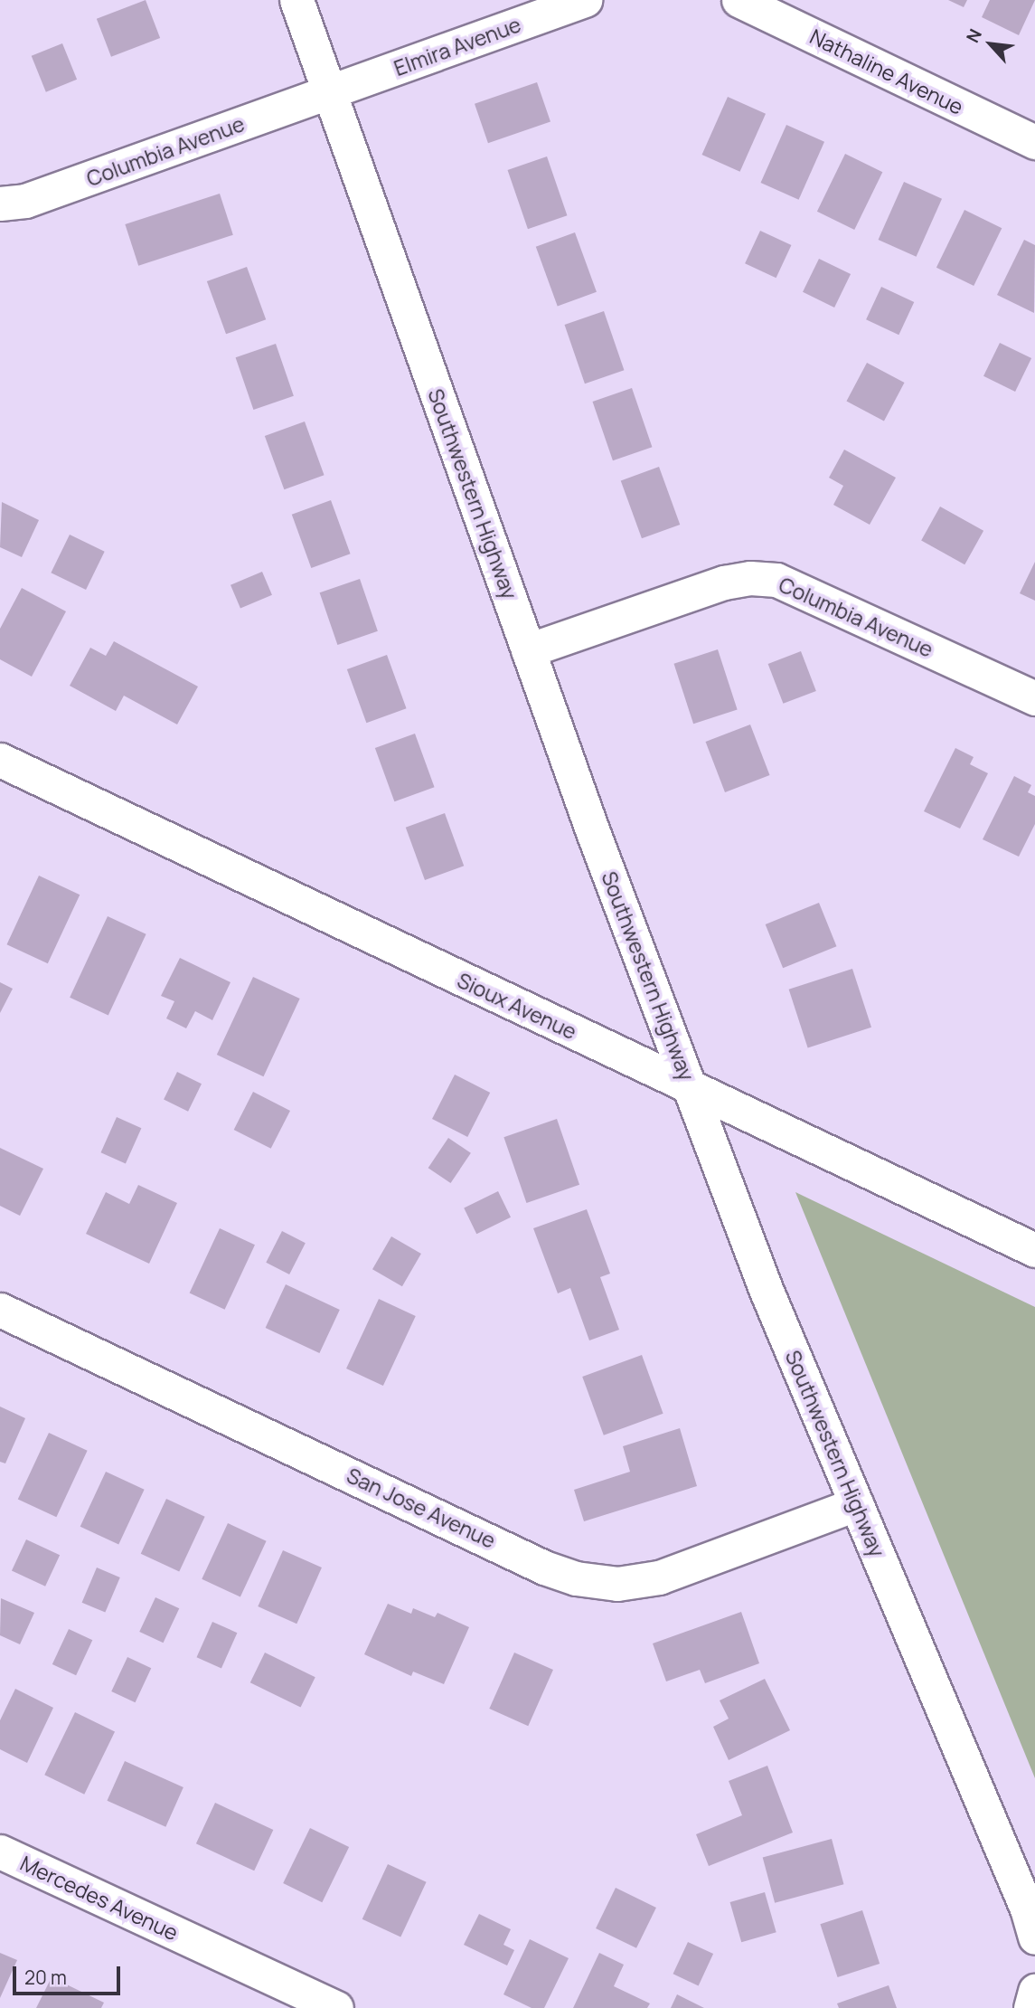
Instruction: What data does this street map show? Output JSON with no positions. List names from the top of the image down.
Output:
{
  "streets": {
    "street": [
      "Elmira Avenue",
      "Nathaline Avenue",
      "Columbia Avenue",
      "Southwestern Highway",
      "Sioux Avenue",
      "San Jose Avenue",
      "Mercedes Avenue"
    ]
  },
  "crossings": [
    ["Elmira Avenue", "Columbia Avenue"],
    ["Elmira Avenue", "Southwestern Highway"],
    ["Columbia Avenue", "Southwestern Highway"],
    ["Southwestern Highway", "Sioux Avenue"],
    ["Southwestern Highway", "San Jose Avenue"]
  ],
  "scale_bar": "20 m",
  "north": "top left"
}
